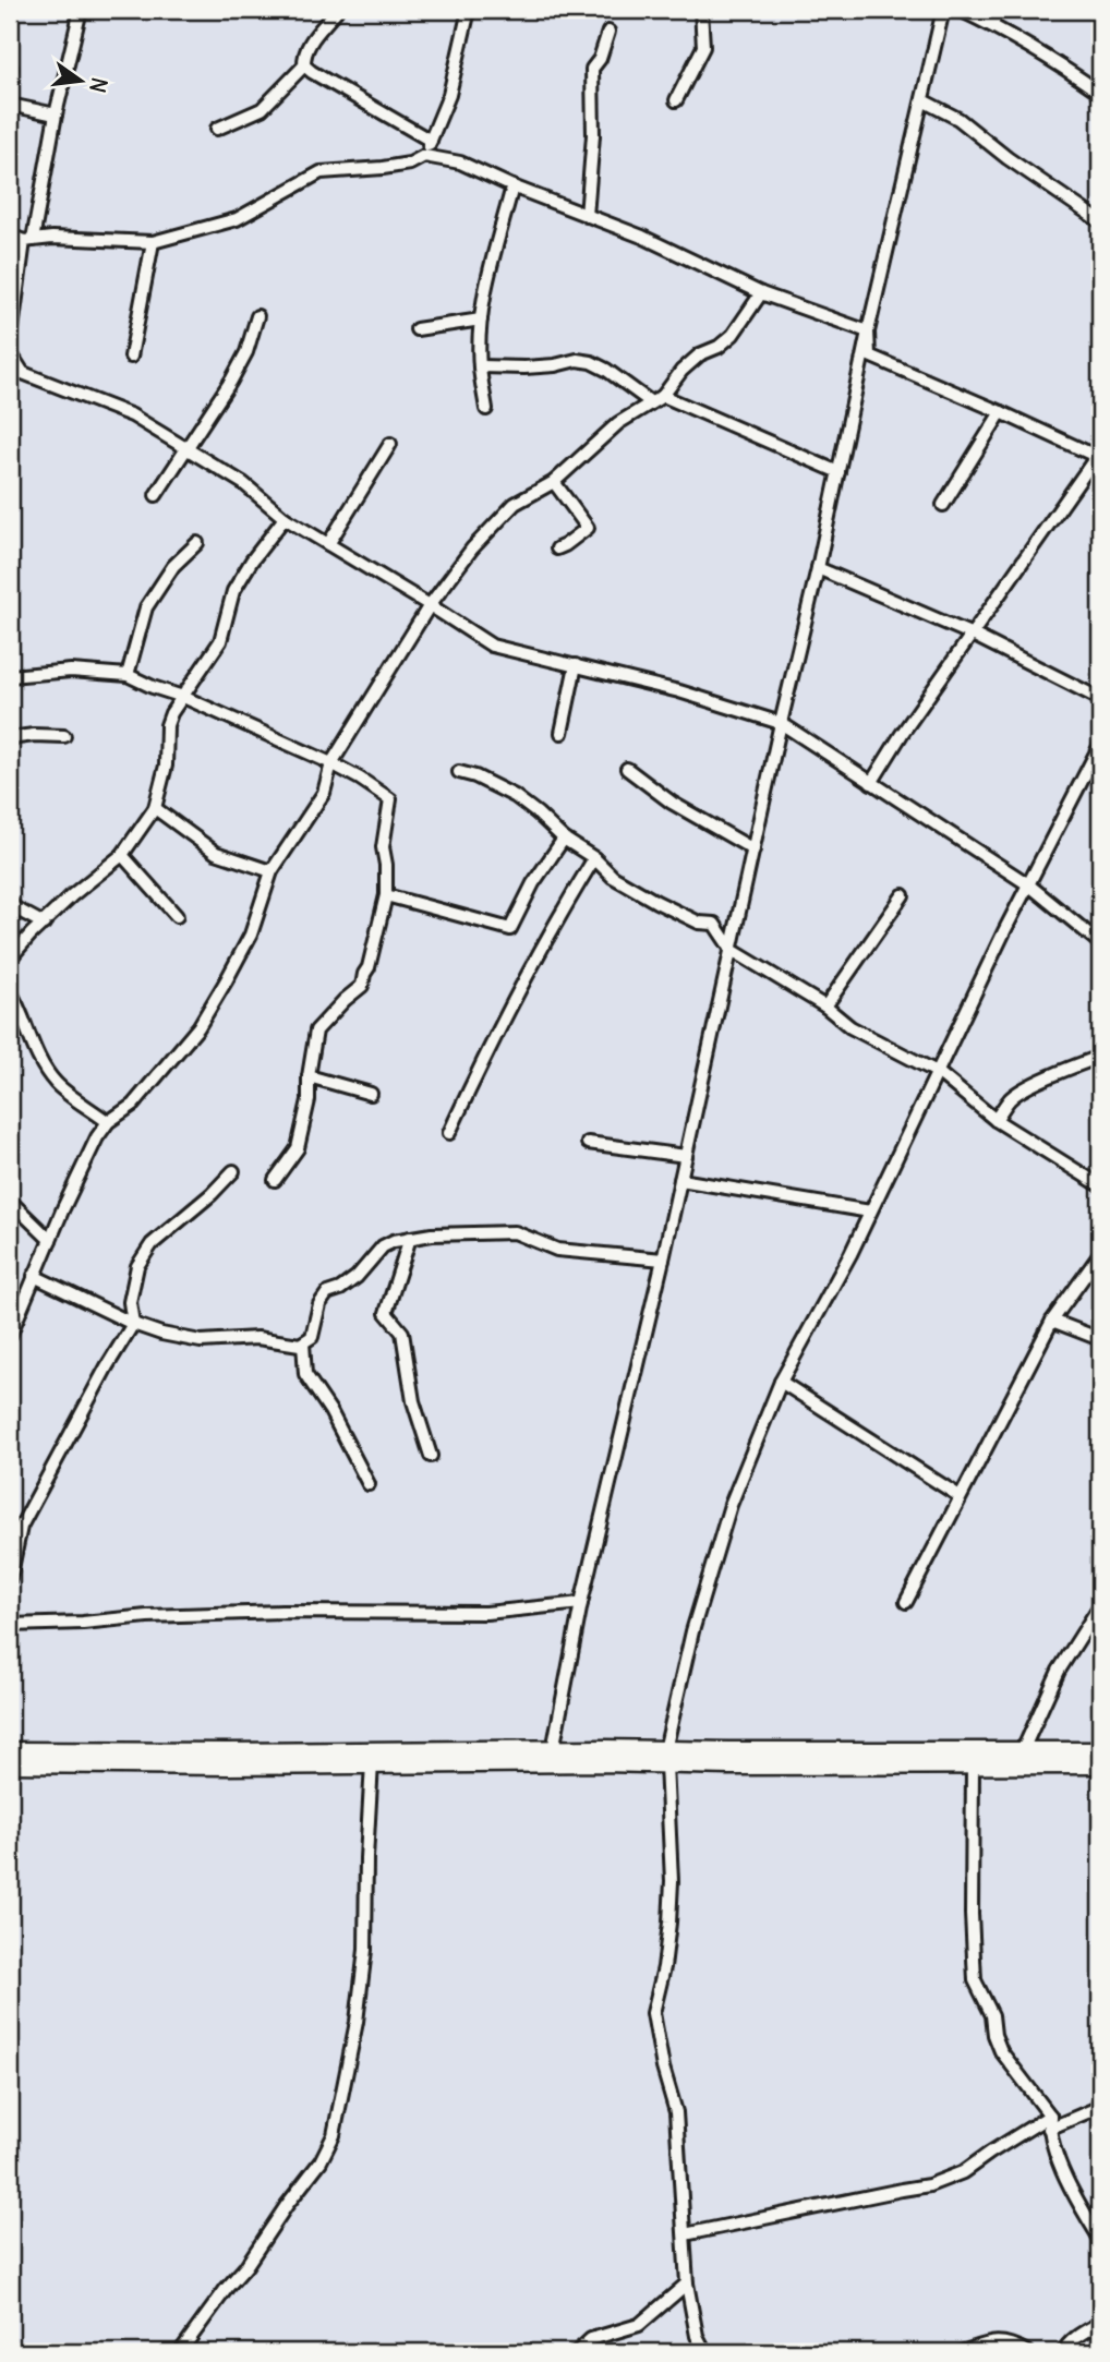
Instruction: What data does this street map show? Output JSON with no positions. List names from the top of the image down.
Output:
{
  "north": "right"
}
